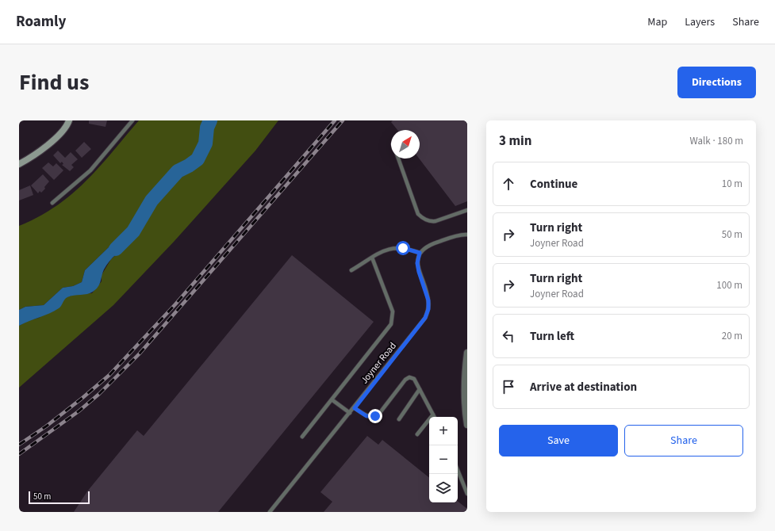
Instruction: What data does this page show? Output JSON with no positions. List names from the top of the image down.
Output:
{
  "streets": {
    "lane": ["Joyner Road"]
  },
  "scale_bar": "50 m",
  "north": "top right",
  "page": {
    "header": "Roamly",
    "nav": ["Map", "Layers", "Share"],
    "title": "Find us",
    "buttons": [
      "Directions",
      ["Save", "Share"]
    ],
    "heading": ["3 min", "Walk · 180 m"],
    "list": [
      ["Continue", "10 m"],
      ["Turn right", "Joyner Road", "50 m"],
      ["Turn right", "Joyner Road", "100 m"],
      ["Turn left", "20 m"],
      "Arrive at destination"
    ],
    "map_buttons": ["+", "−"],
    "scale": "50 m"
  }
}
